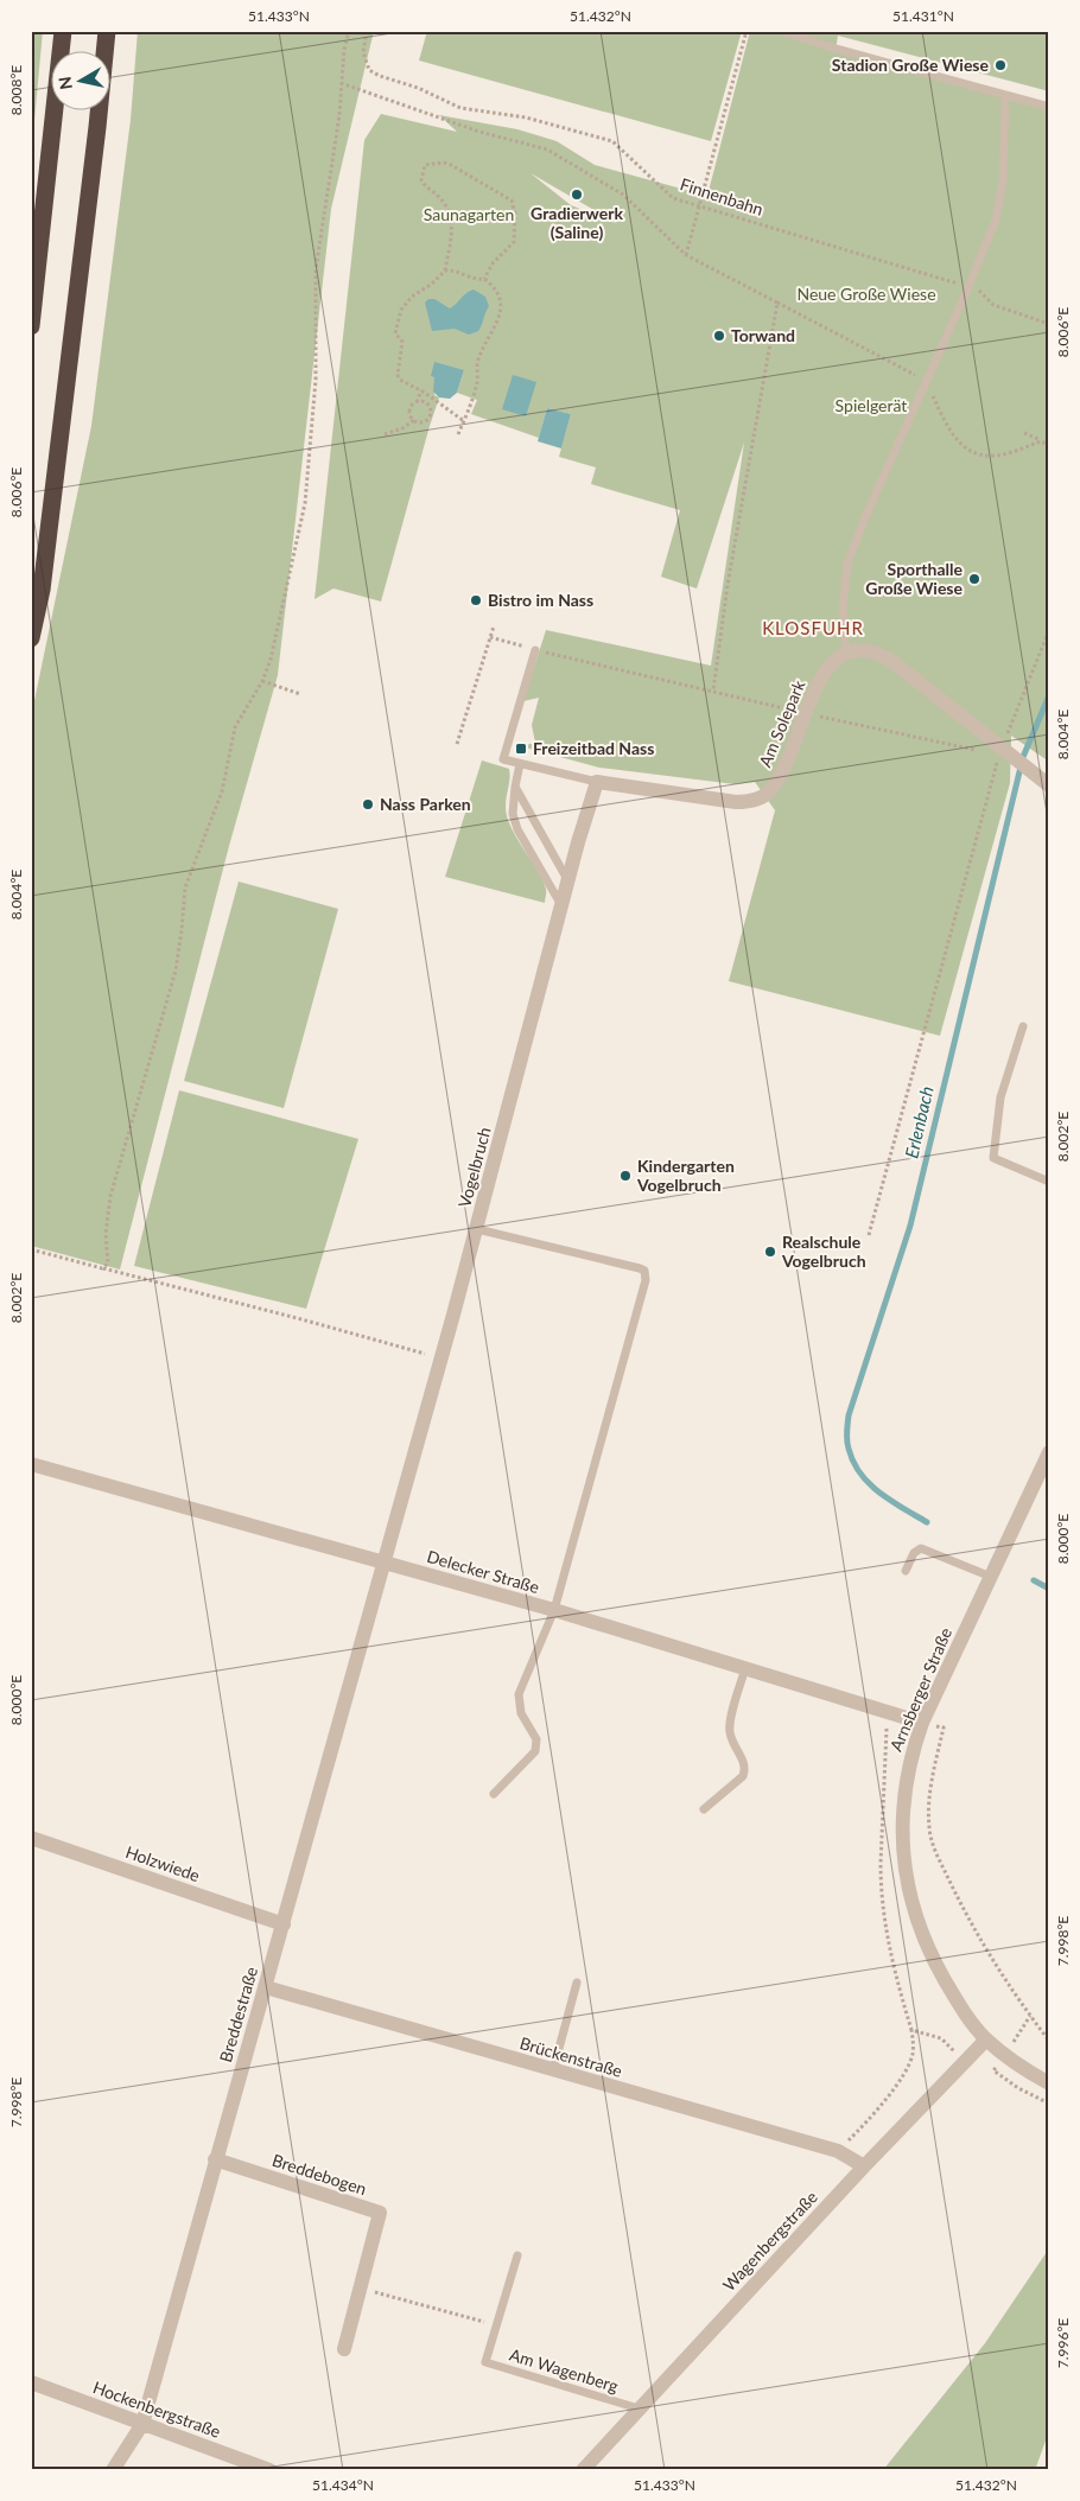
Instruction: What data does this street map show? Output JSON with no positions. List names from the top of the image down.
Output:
{
  "streets": {
    "street": [
      "Am Solepark",
      "Vogelbruch",
      "Delecker Straße",
      "Arnsberger Straße",
      "Holzwiede",
      "Breddestraße",
      "Brückenstraße",
      "Breddebogen",
      "Wagenbergstraße",
      "Hockenbergstraße"
    ],
    "lane": ["Am Wagenberg"],
    "path": ["Finnenbahn"]
  },
  "crossings": [
    ["Am Solepark", "Vogelbruch"],
    ["Vogelbruch", "Delecker Straße"],
    ["Vogelbruch", "Breddestraße"],
    ["Delecker Straße", "Arnsberger Straße"],
    ["Delecker Straße", "Breddestraße"],
    ["Arnsberger Straße", "Wagenbergstraße"],
    ["Holzwiede", "Breddestraße"],
    ["Breddestraße", "Brückenstraße"],
    ["Breddestraße", "Breddebogen"],
    ["Breddestraße", "Hockenbergstraße"],
    ["Brückenstraße", "Wagenbergstraße"],
    ["Wagenbergstraße", "Am Wagenberg"]
  ],
  "districts": ["KLOSFUHR"],
  "water": ["Erlenbach"],
  "parks": ["Saunagarten", "Neue Große Wiese", "Spielgerät"],
  "places": {
    "other": [
      "Stadion Große Wiese",
      "Gradierwerk (Saline)",
      "Torwand",
      "Sporthalle Große Wiese",
      "Bistro im Nass",
      "Nass Parken",
      "Kindergarten Vogelbruch",
      "Realschule Vogelbruch"
    ],
    "transit": ["Freizeitbad Nass"]
  },
  "north": "left",
  "coordinates": [
    "51.433°N",
    "51.432°N",
    "51.431°N",
    "8.008°E",
    "8.006°E",
    "8.004°E",
    "8.002°E",
    "8.000°E",
    "7.998°E",
    "7.996°E",
    "51.434°N"
  ]
}
